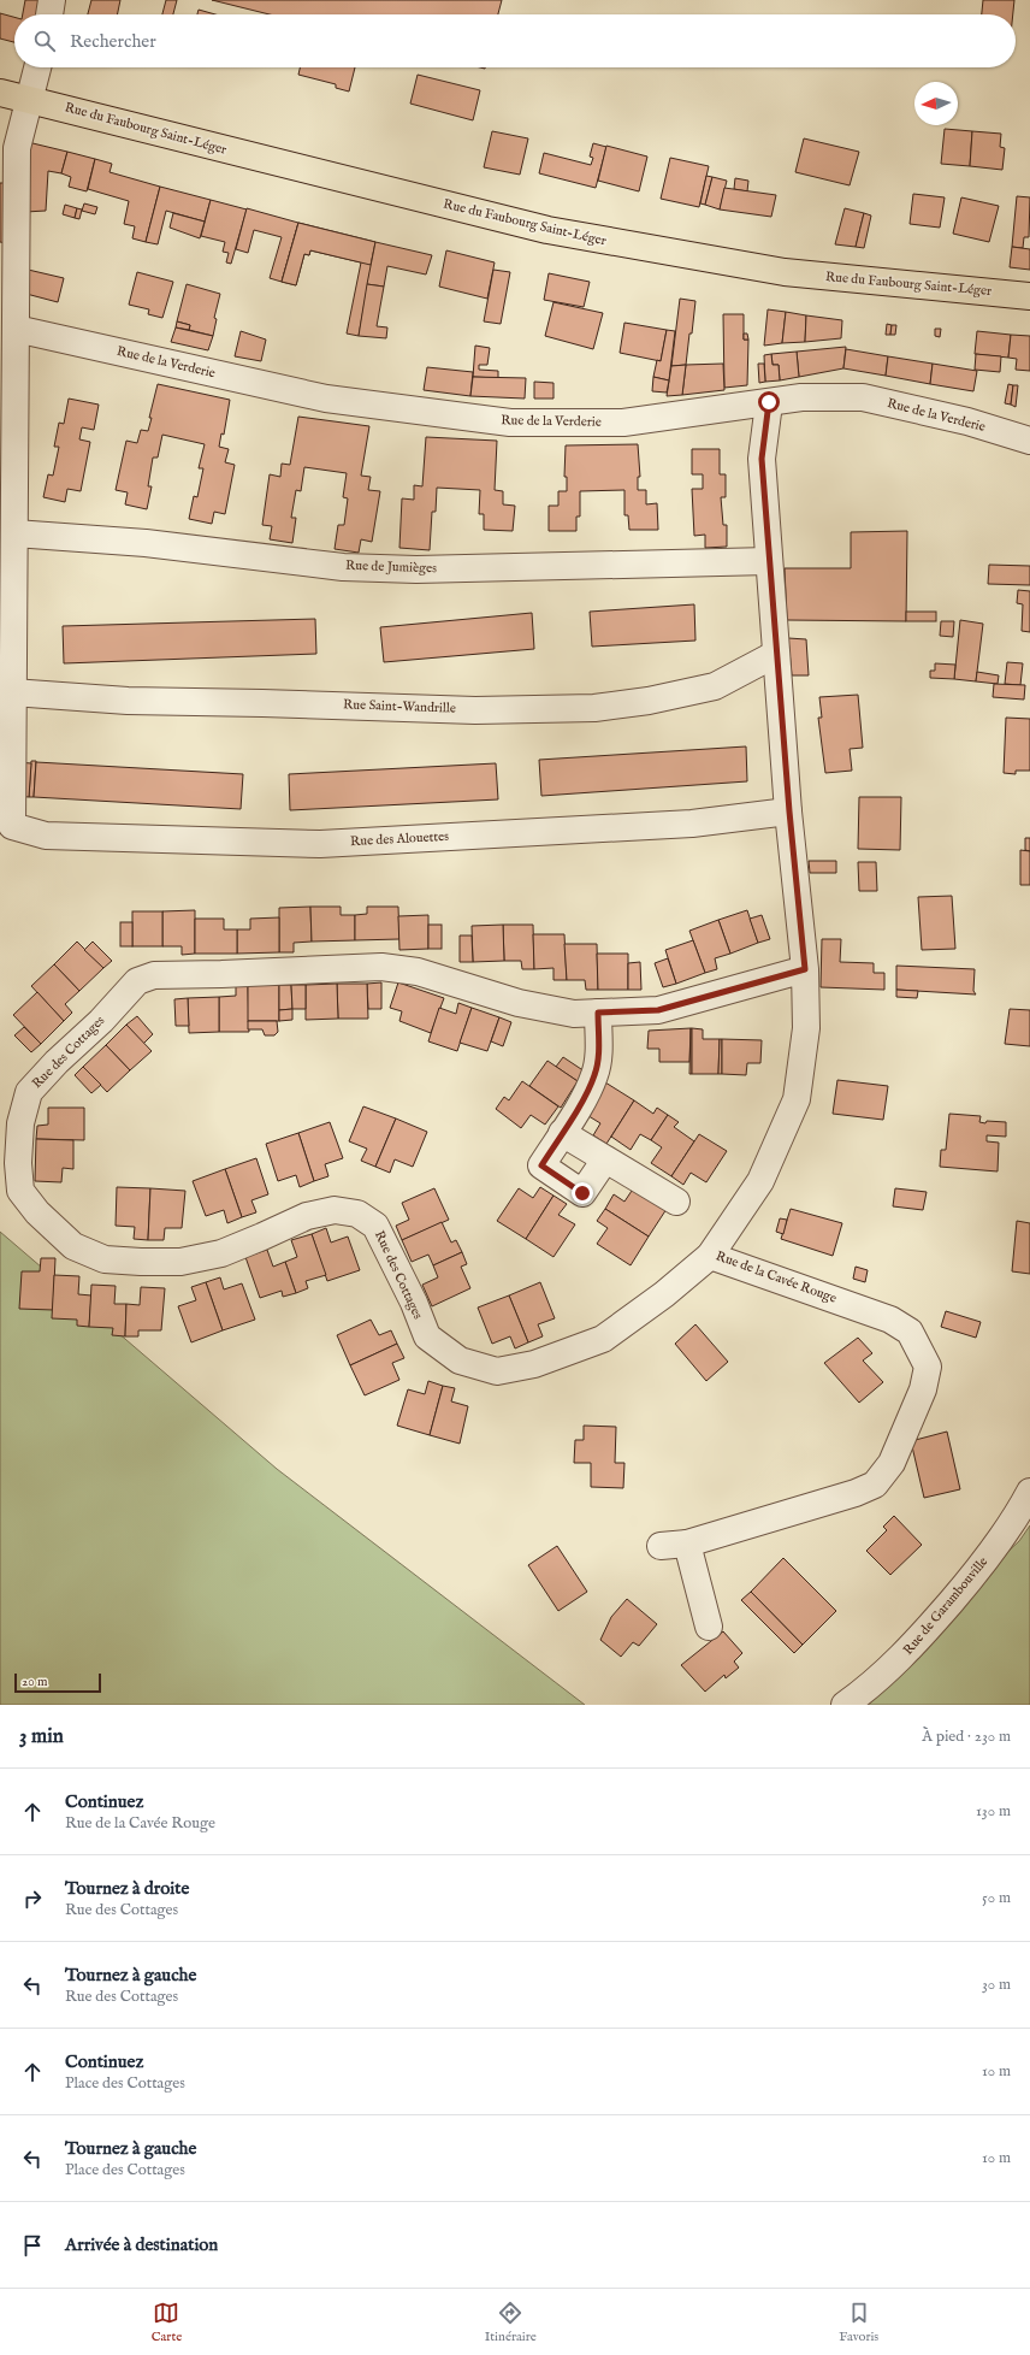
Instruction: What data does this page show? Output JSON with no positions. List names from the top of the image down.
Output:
{
  "streets": {
    "main road": ["Rue du Faubourg Saint-Léger"],
    "street": [
      "Rue de la Verderie",
      "Rue de Jumièges",
      "Rue Saint-Wandrille",
      "Rue des Alouettes",
      "Rue des Cottages",
      "Rue de la Cavée Rouge",
      "Rue de Garambouville"
    ]
  },
  "crossings": [
    ["Rue de la Verderie", "Rue de la Cavée Rouge"],
    ["Rue de Jumièges", "Rue de la Cavée Rouge"],
    ["Rue Saint-Wandrille", "Rue des Alouettes"],
    ["Rue Saint-Wandrille", "Rue de la Cavée Rouge"],
    ["Rue des Alouettes", "Rue de la Cavée Rouge"],
    ["Rue des Cottages", "Rue de la Cavée Rouge"]
  ],
  "scale_bar": "20 m",
  "north": "left",
  "page": {
    "search": "Rechercher",
    "scale": "20 m",
    "heading": ["3 min", "À pied · 230 m"],
    "list": [
      ["Continuez", "Rue de la Cavée Rouge", "130 m"],
      ["Tournez à droite", "Rue des Cottages", "50 m"],
      ["Tournez à gauche", "Rue des Cottages", "30 m"],
      ["Continuez", "Place des Cottages", "10 m"],
      ["Tournez à gauche", "Place des Cottages", "10 m"],
      "Arrivée à destination"
    ],
    "nav": ["Carte", "Itinéraire", "Favoris"]
  }
}
